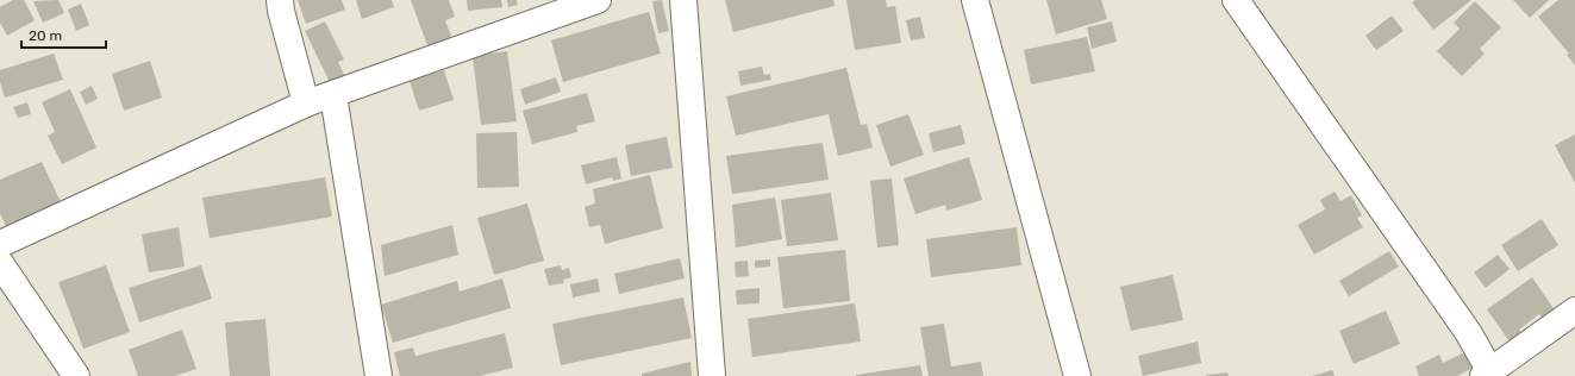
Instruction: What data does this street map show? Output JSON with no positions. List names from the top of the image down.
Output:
{
  "scale_bar": "20 m"
}
